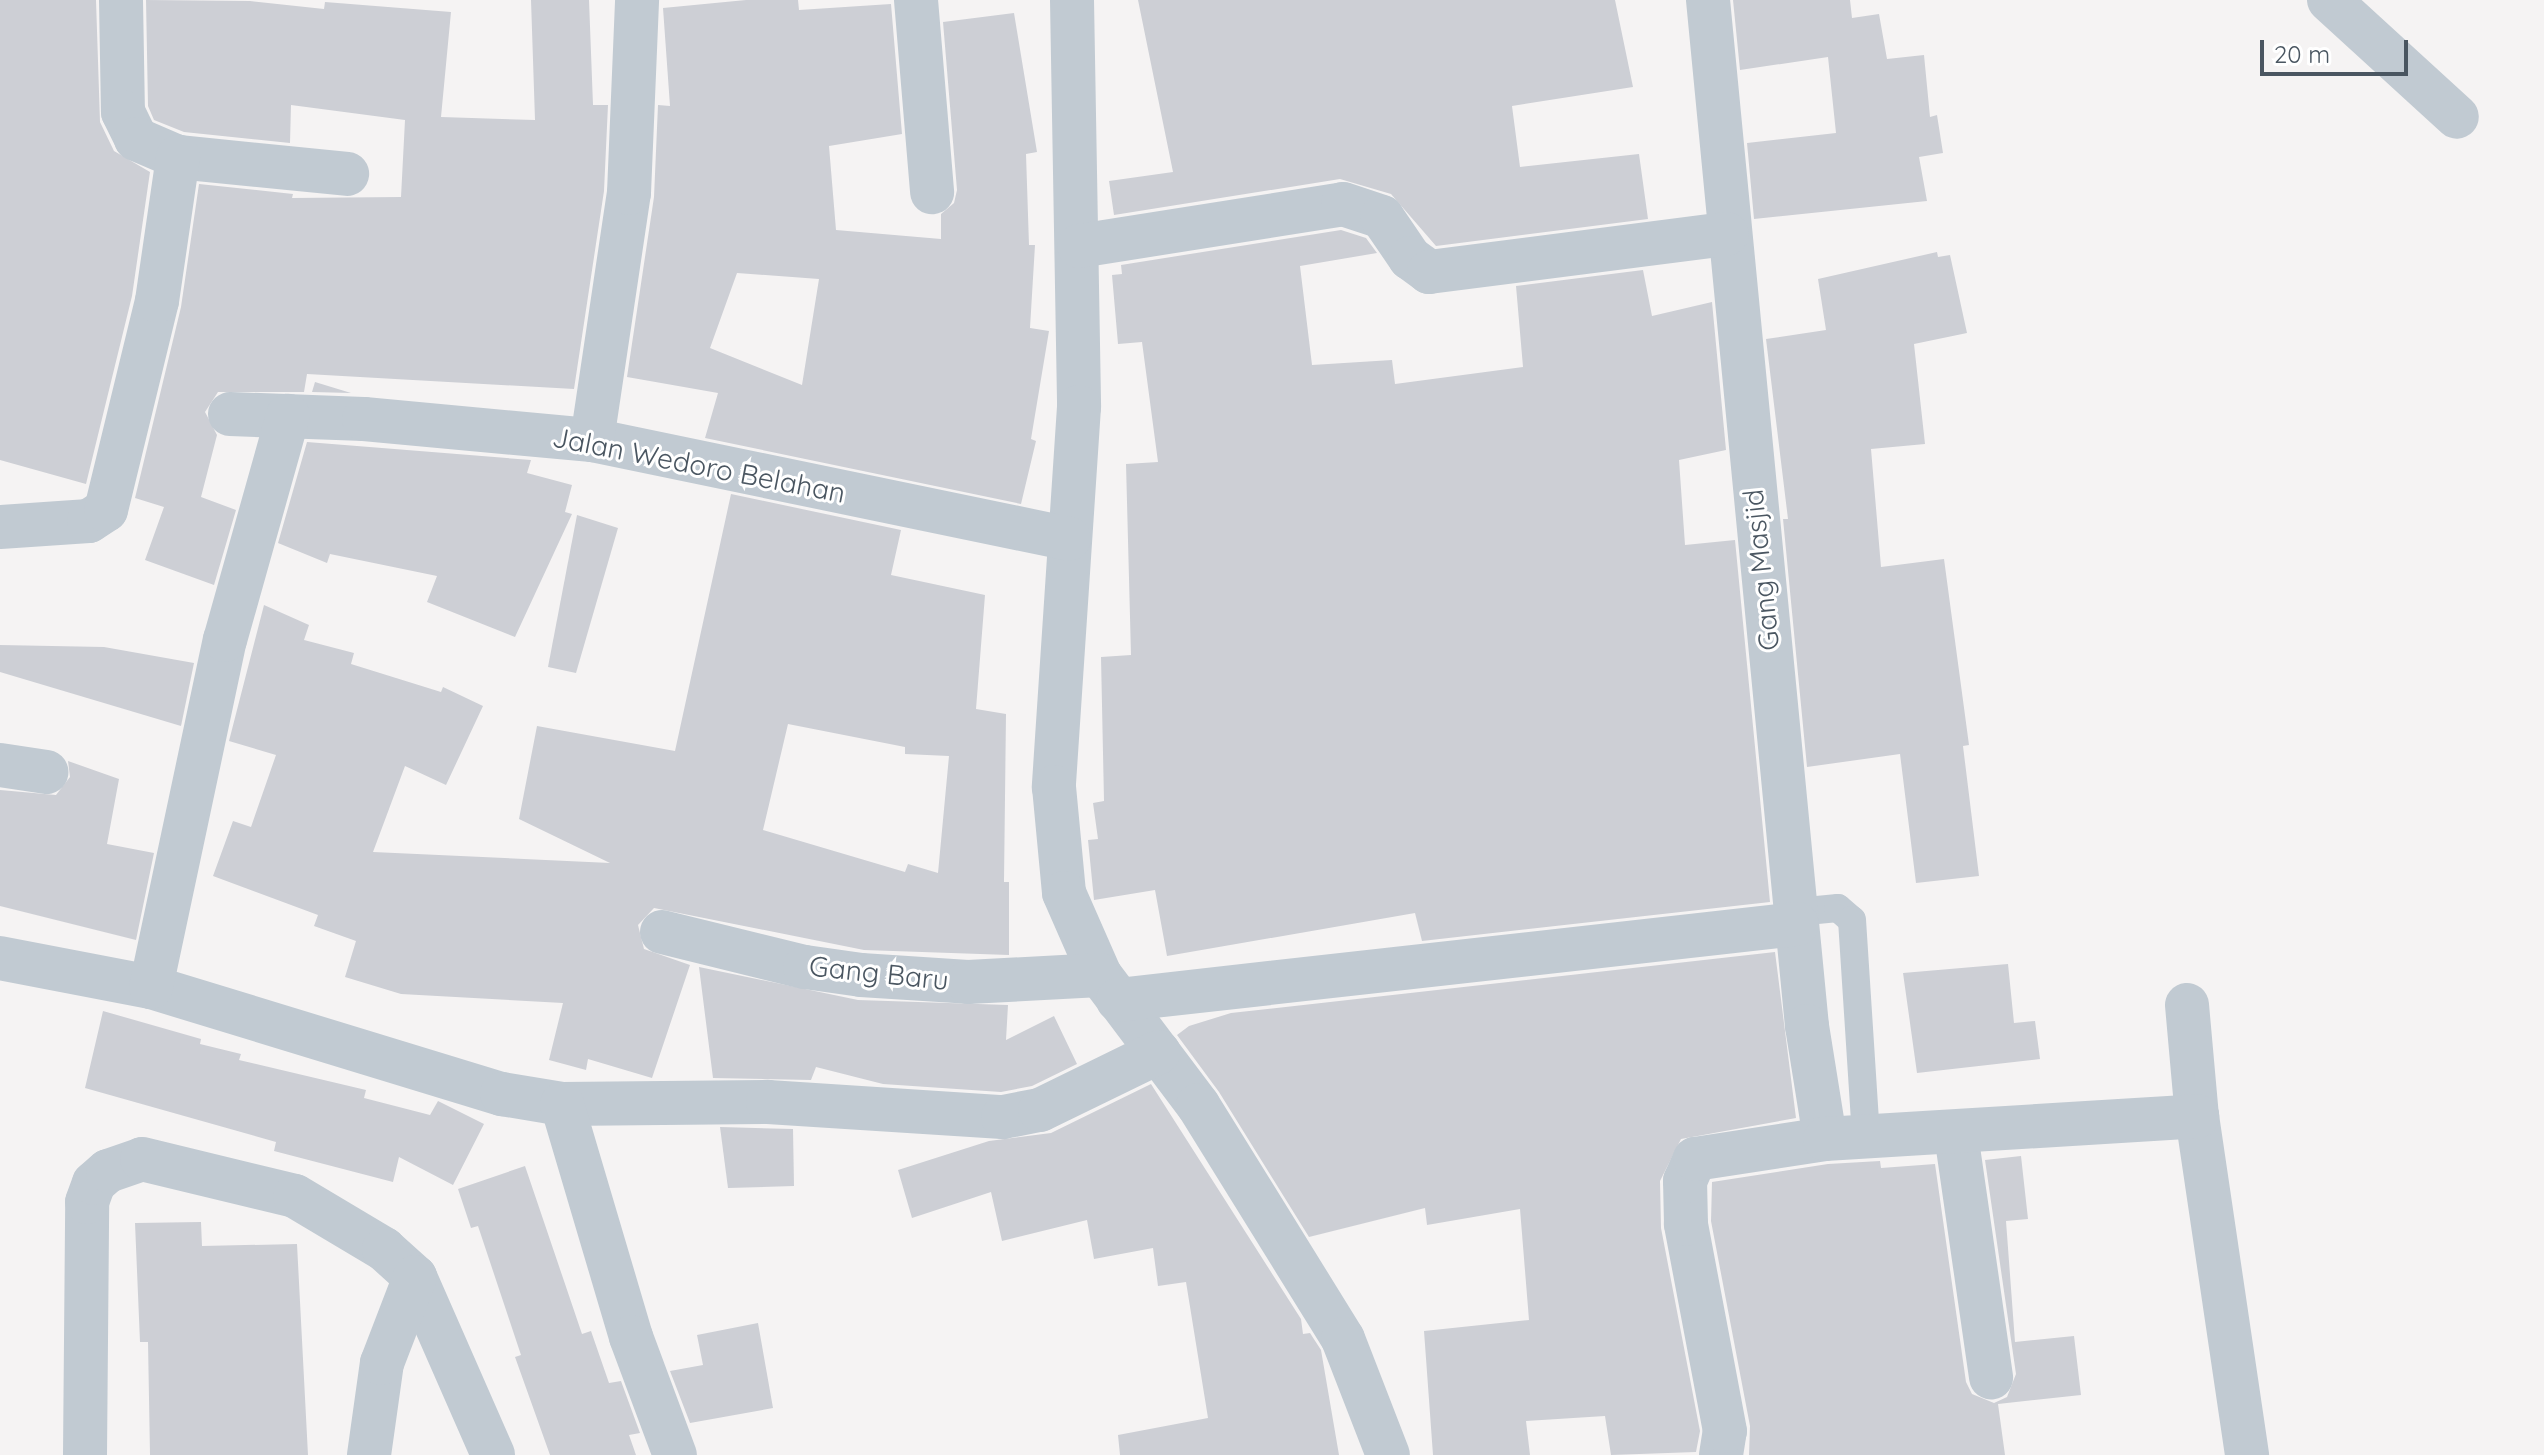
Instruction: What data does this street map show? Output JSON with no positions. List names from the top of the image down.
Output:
{
  "streets": {
    "street": ["Jalan Wedoro Belahan", "Gang Masjid", "Gang Baru"]
  },
  "crossings": [
    ["Gang Masjid", "Gang Baru"]
  ],
  "scale_bar": "20 m"
}
